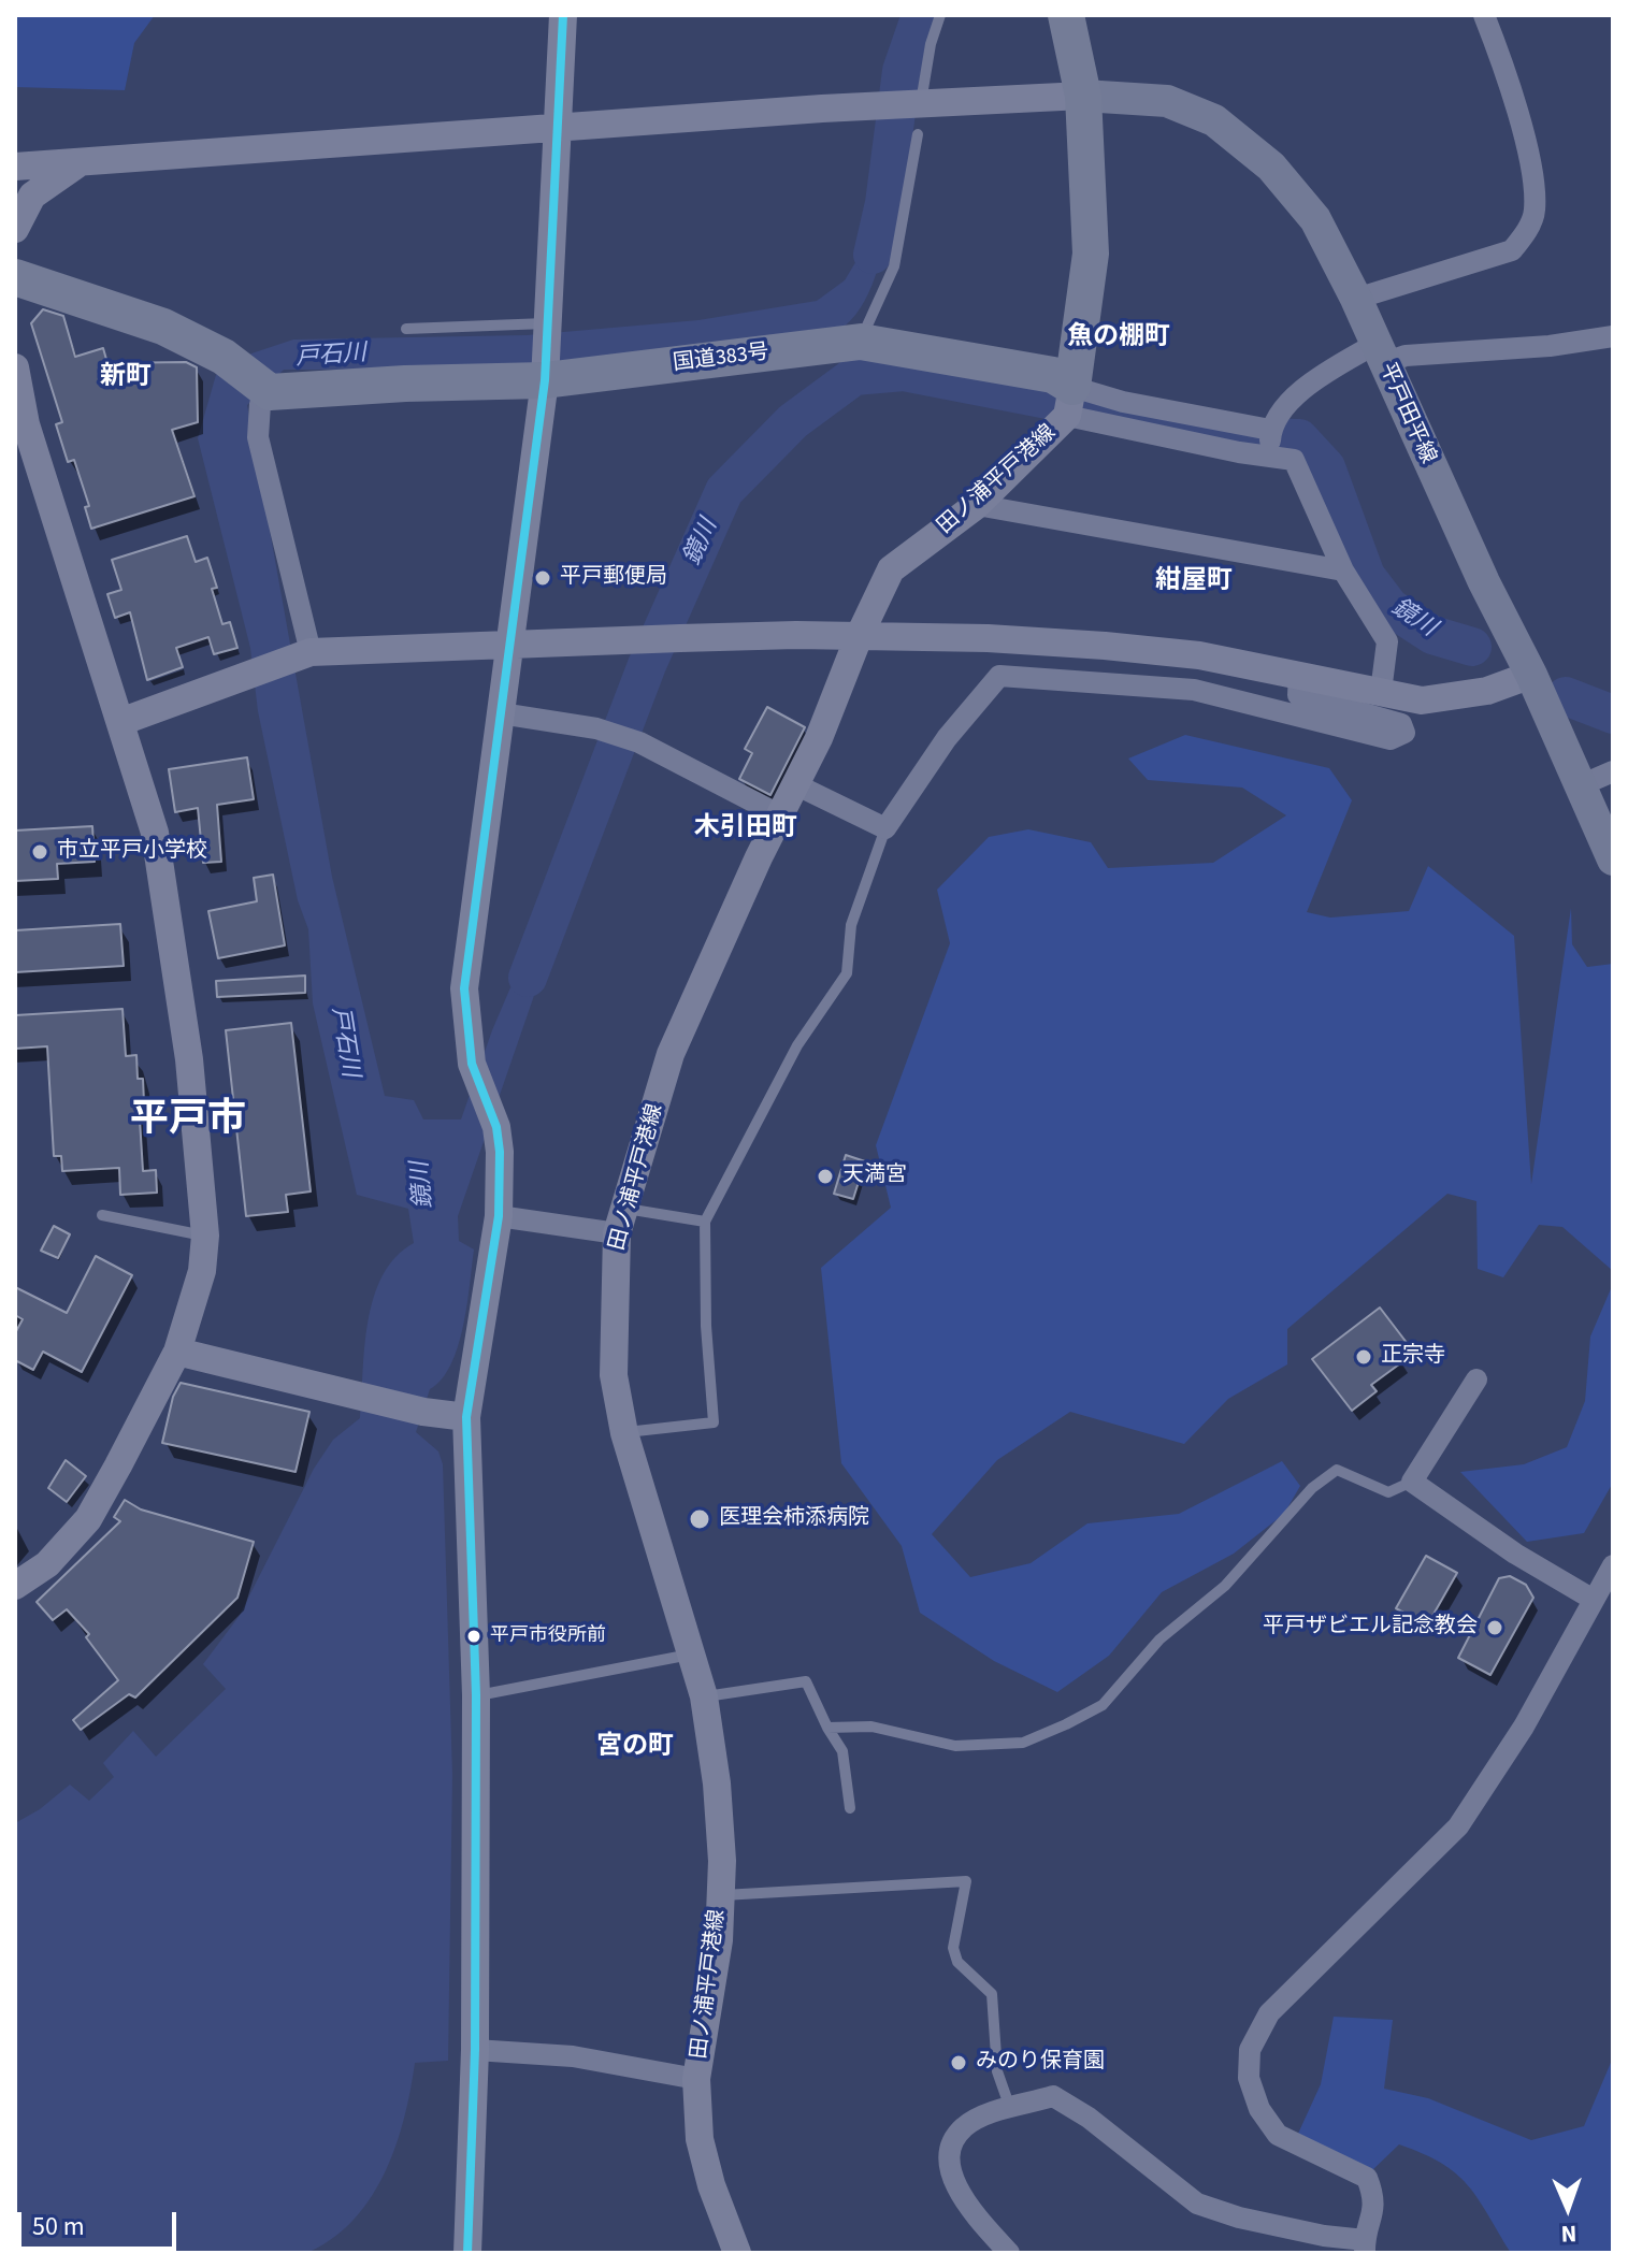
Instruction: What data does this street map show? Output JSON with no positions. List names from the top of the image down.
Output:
{
  "streets": {
    "highway": ["国道383号"],
    "main road": ["平戸田平線"],
    "street": ["田ノ浦平戸港線"]
  },
  "crossings": [
    ["国道383号", "田ノ浦平戸港線"]
  ],
  "districts": [
    "魚の棚町",
    "新町",
    "紺屋町",
    "木引田町",
    "平戸市",
    "宮の町"
  ],
  "water": ["戸石川", "鏡川"],
  "places": [
    "平戸郵便局",
    "市立平戸小学校",
    "天満宮",
    "正宗寺",
    "医理会柿添病院",
    "平戸ザビエル記念教会",
    "平戸市役所前",
    "みのり保育園"
  ],
  "scale_bar": "50 m",
  "north": "bottom"
}
